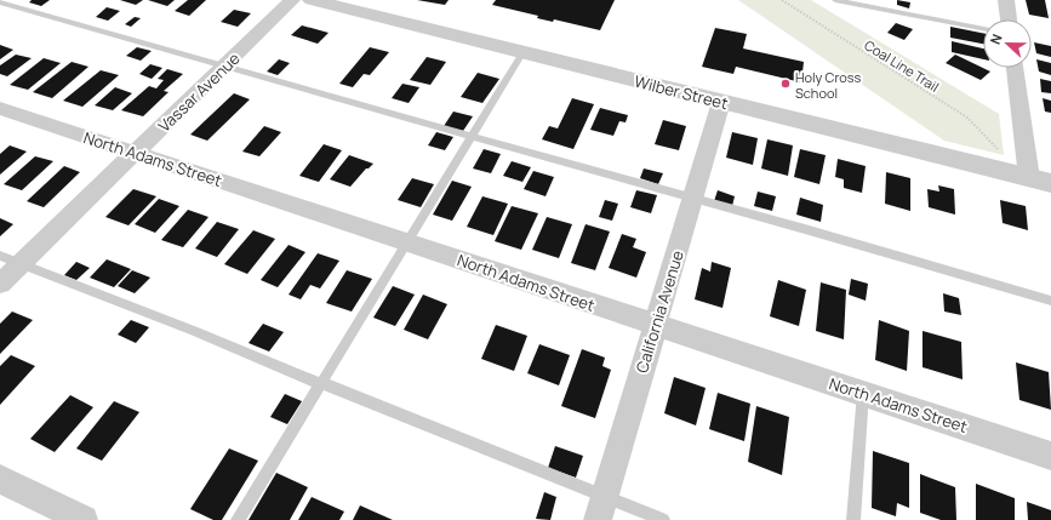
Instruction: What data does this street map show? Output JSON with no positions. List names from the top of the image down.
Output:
{
  "streets": {
    "street": [
      "Vassar Avenue",
      "Wilber Street",
      "North Adams Street",
      "California Avenue"
    ],
    "path": ["Coal Line Trail"]
  },
  "crossings": [
    ["Vassar Avenue", "North Adams Street"],
    ["Wilber Street", "California Avenue"],
    ["North Adams Street", "California Avenue"]
  ],
  "places": ["Holy Cross School"],
  "north": "left"
}
